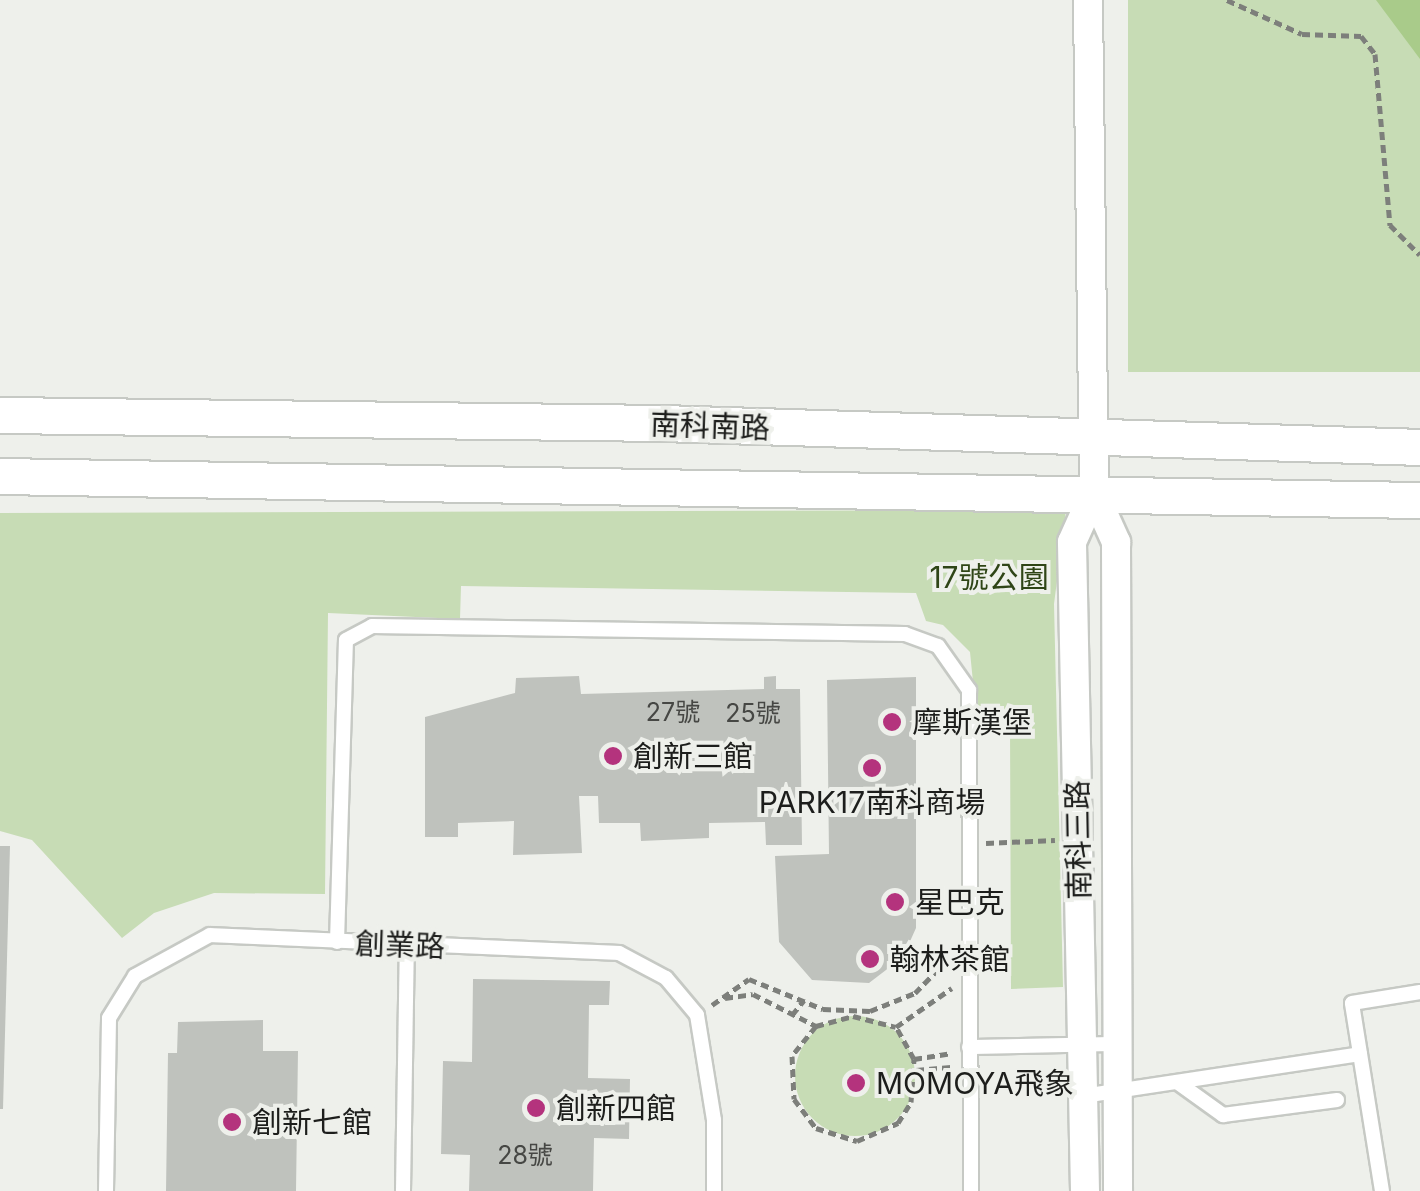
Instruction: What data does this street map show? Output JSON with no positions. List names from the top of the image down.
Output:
{
  "streets": {
    "street": ["南科南路", "南科三路"],
    "lane": ["創業路"]
  },
  "crossings": [
    ["南科南路", "南科三路"]
  ],
  "parks": ["17號公園"],
  "places": [
    "摩斯漢堡",
    "創新三館",
    "PARK17南科商場",
    "星巴克",
    "翰林茶館",
    "MOMOYA飛象",
    "創新四館",
    "創新七館"
  ],
  "house_numbers": ["27號", "25號", "28號"]
}
